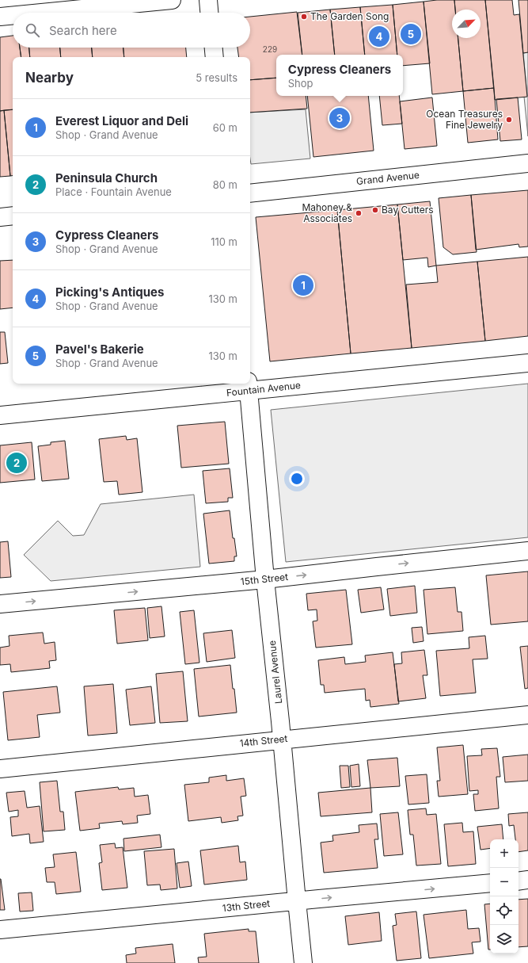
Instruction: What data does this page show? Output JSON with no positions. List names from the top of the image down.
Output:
{
  "streets": {
    "street": [
      "Grand Avenue",
      "Fountain Avenue",
      "15th Street",
      "Laurel Avenue",
      "14th Street",
      "13th Street"
    ]
  },
  "crossings": [
    ["Fountain Avenue", "Laurel Avenue"],
    ["15th Street", "Laurel Avenue"],
    ["Laurel Avenue", "14th Street"],
    ["Laurel Avenue", "13th Street"]
  ],
  "one_way": ["15th Street", "13th Street"],
  "places": [
    "The Garden Song",
    "Ocean Treasures Fine Jewelry",
    "Bay Cutters",
    "Mahoney & Associates"
  ],
  "house_numbers": ["229"],
  "north": "top right",
  "page": {
    "search": "Search here",
    "pins": [
      "5",
      "4",
      "3",
      "1",
      "2"
    ],
    "popup": ["Cypress Cleaners", "Shop"],
    "heading": ["Nearby", "5 results"],
    "list": [
      {
        "mark": "1",
        "name": "Everest Liquor and Deli",
        "note": "Shop · Grand Avenue",
        "value": "60 m"
      },
      {
        "mark": "2",
        "name": "Peninsula Church",
        "note": "Place · Fountain Avenue",
        "value": "80 m"
      },
      {
        "mark": "3",
        "name": "Cypress Cleaners",
        "note": "Shop · Grand Avenue",
        "value": "110 m"
      },
      {
        "mark": "4",
        "name": "Picking's Antiques",
        "note": "Shop · Grand Avenue",
        "value": "130 m"
      },
      {
        "mark": "5",
        "name": "Pavel's Bakerie",
        "note": "Shop · Grand Avenue",
        "value": "130 m"
      }
    ],
    "map_buttons": ["+", "−"]
  }
}
